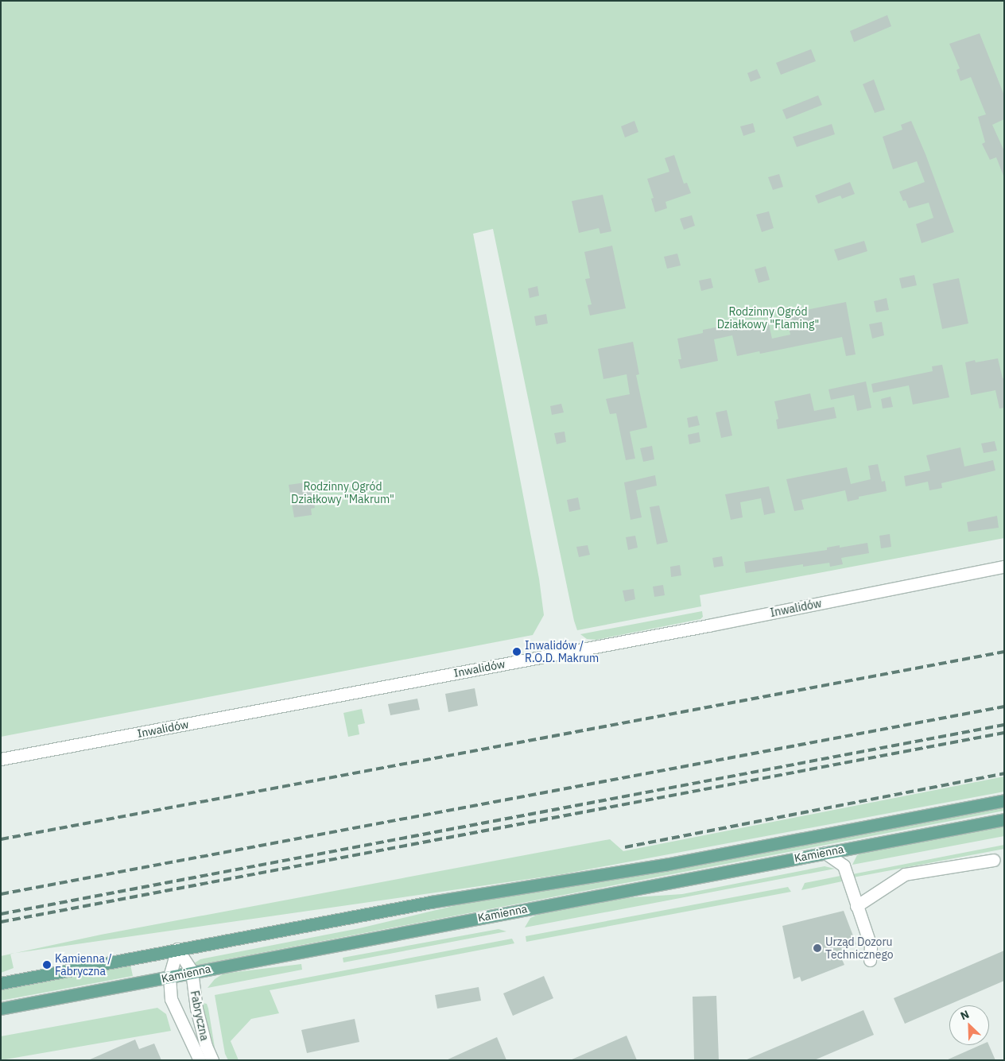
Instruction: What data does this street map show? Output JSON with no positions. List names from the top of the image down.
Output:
{
  "streets": {
    "main road": ["Kamienna"],
    "street": ["Inwalidów", "Fabryczna"]
  },
  "crossings": [
    ["Kamienna", "Fabryczna"]
  ],
  "parks": ["Rodzinny Ogród Działkowy \"Flaming\"", "Rodzinny Ogród Działkowy \"Makrum\""],
  "places": ["Inwalidów / R.O.D. Makrum", "Urząd Dozoru Technicznego", "Kamienna / Fabryczna"],
  "north": "top left"
}
